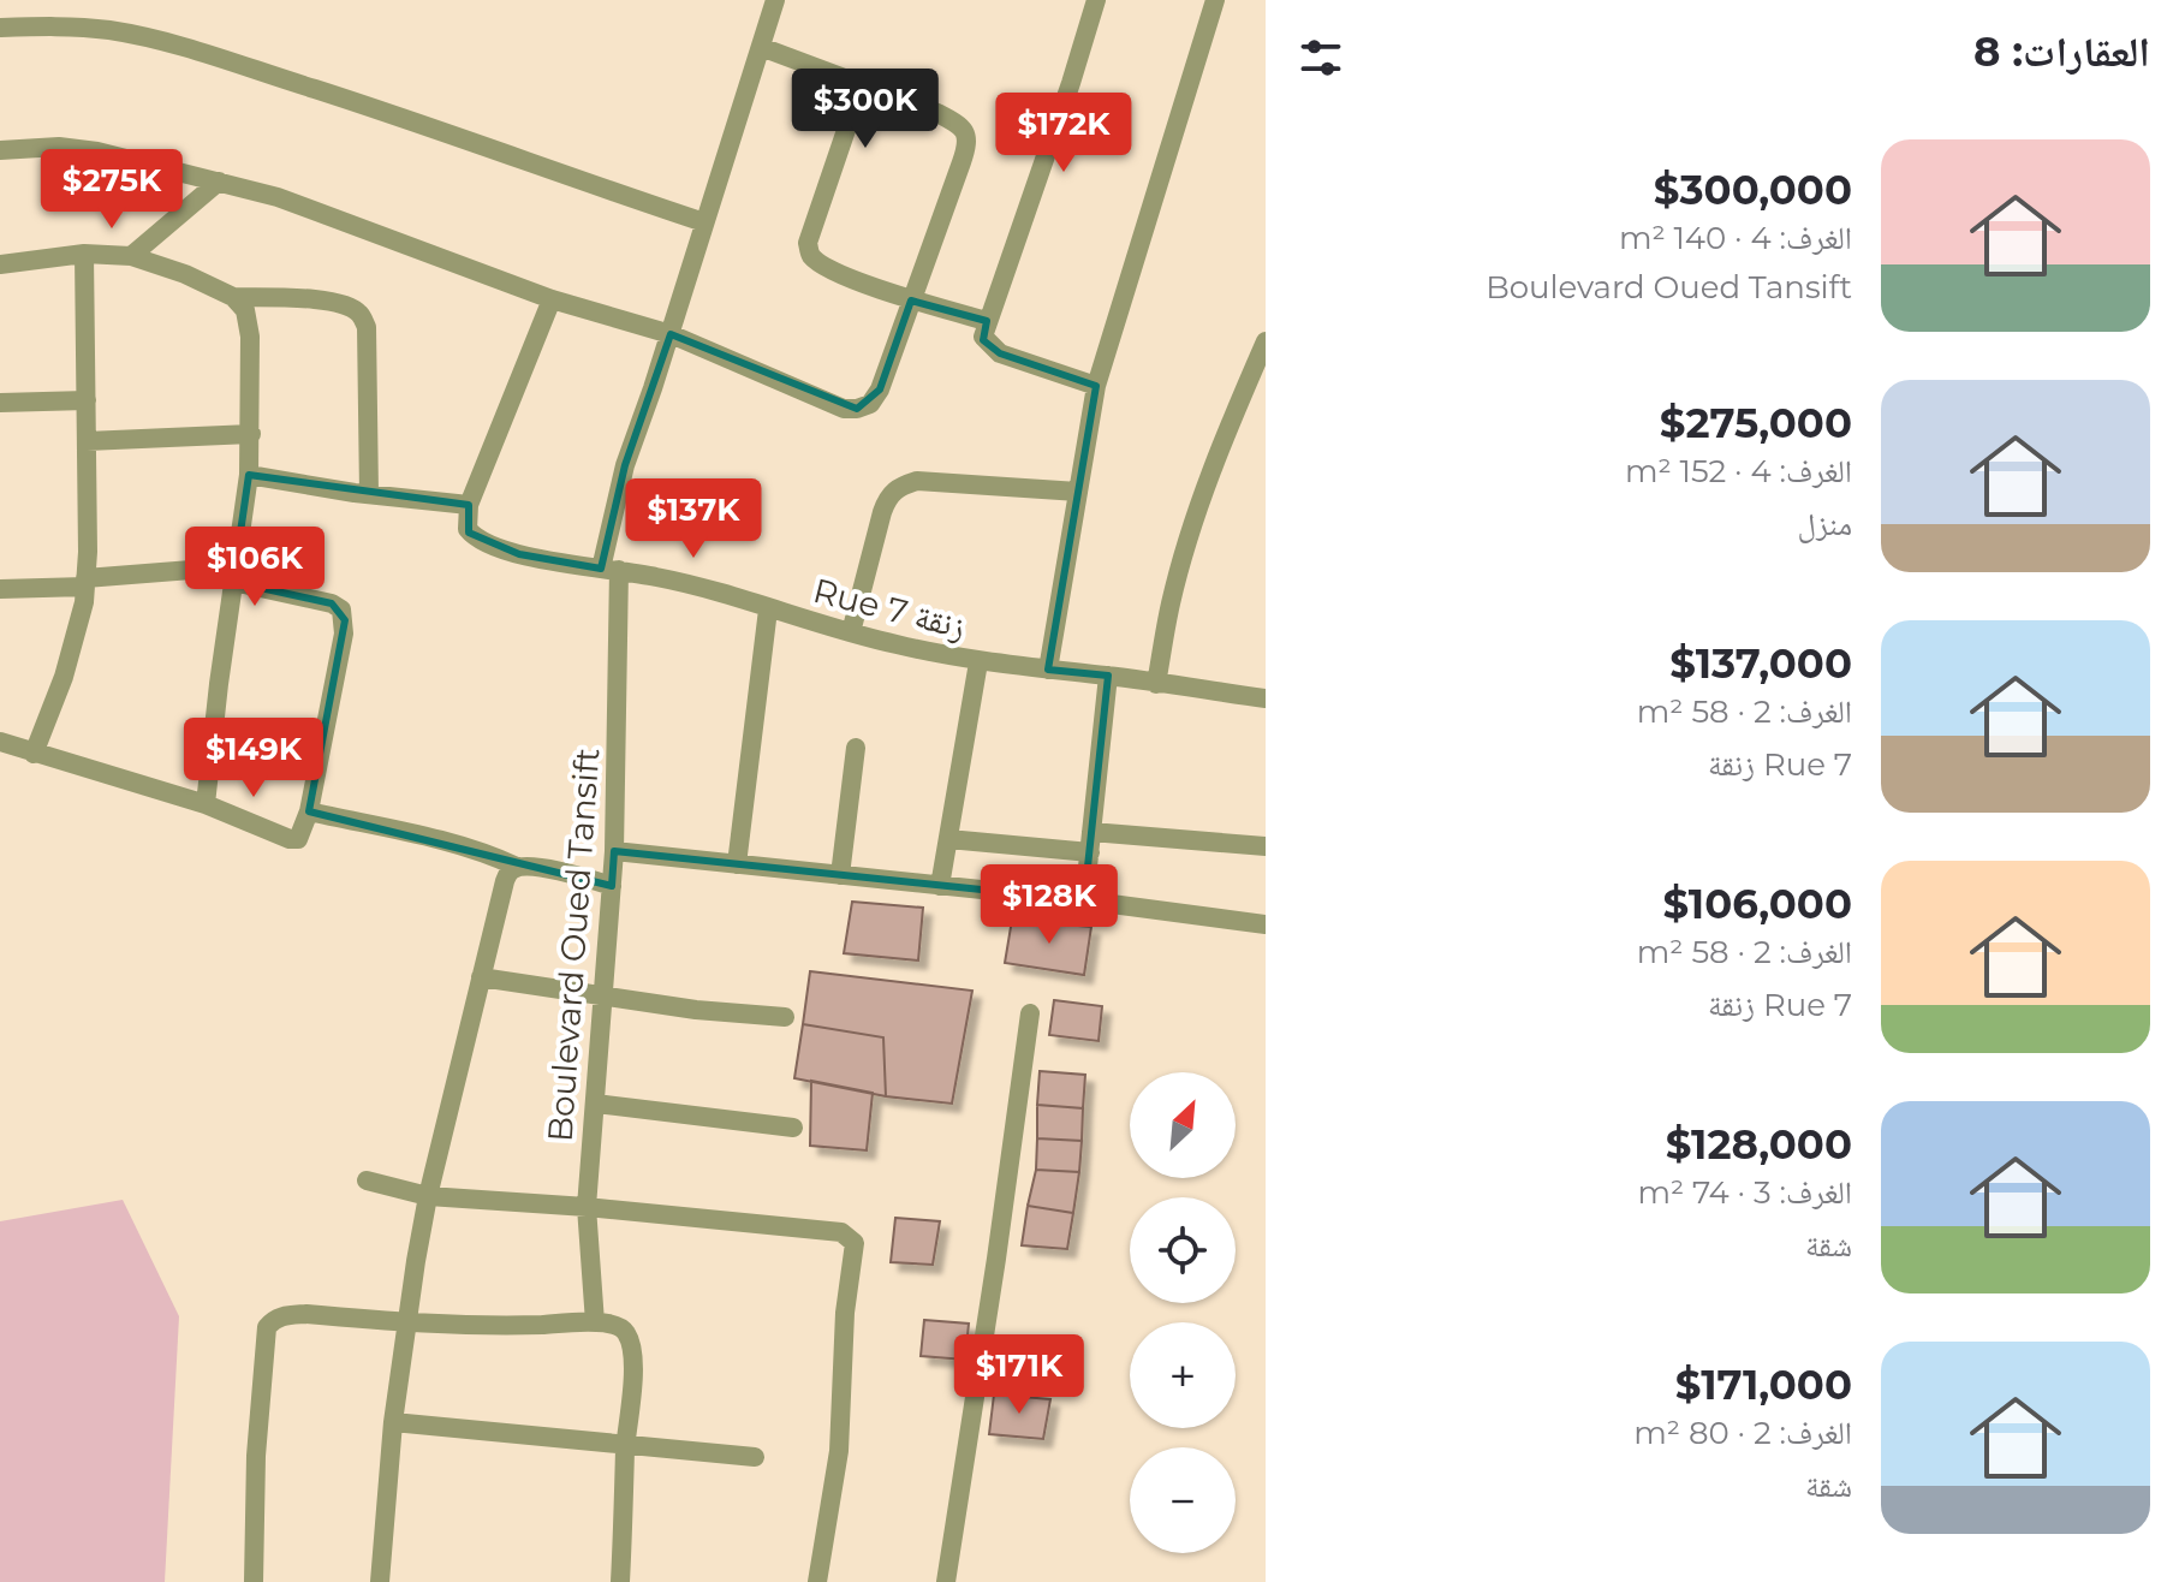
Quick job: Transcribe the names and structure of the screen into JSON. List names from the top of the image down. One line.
{"streets":{"street":["Rue 7 زنقة","Boulevard Oued Tansift"]},"crossings":[["Rue 7 زنقة","Boulevard Oued Tansift"]],"north":"top right","page":{"heading":"العقارات: 8","price":["$300K","$172K","$275K","$137K","$106K","$149K","$128K","$171K"],"list":[{"name":"$300,000","note":"الغرف: 4 · 140 m² · Boulevard Oued Tansift"},{"name":"$275,000","note":"الغرف: 4 · 152 m² · منزل"},{"name":"$137,000","note":"الغرف: 2 · 58 m² · Rue 7 زنقة"},{"name":"$106,000","note":"الغرف: 2 · 58 m² · Rue 7 زنقة"},{"name":"$128,000","note":"الغرف: 3 · 74 m² · شقة"},{"name":"$171,000","note":"الغرف: 2 · 80 m² · شقة"}],"map_buttons":["+","−"]}}
